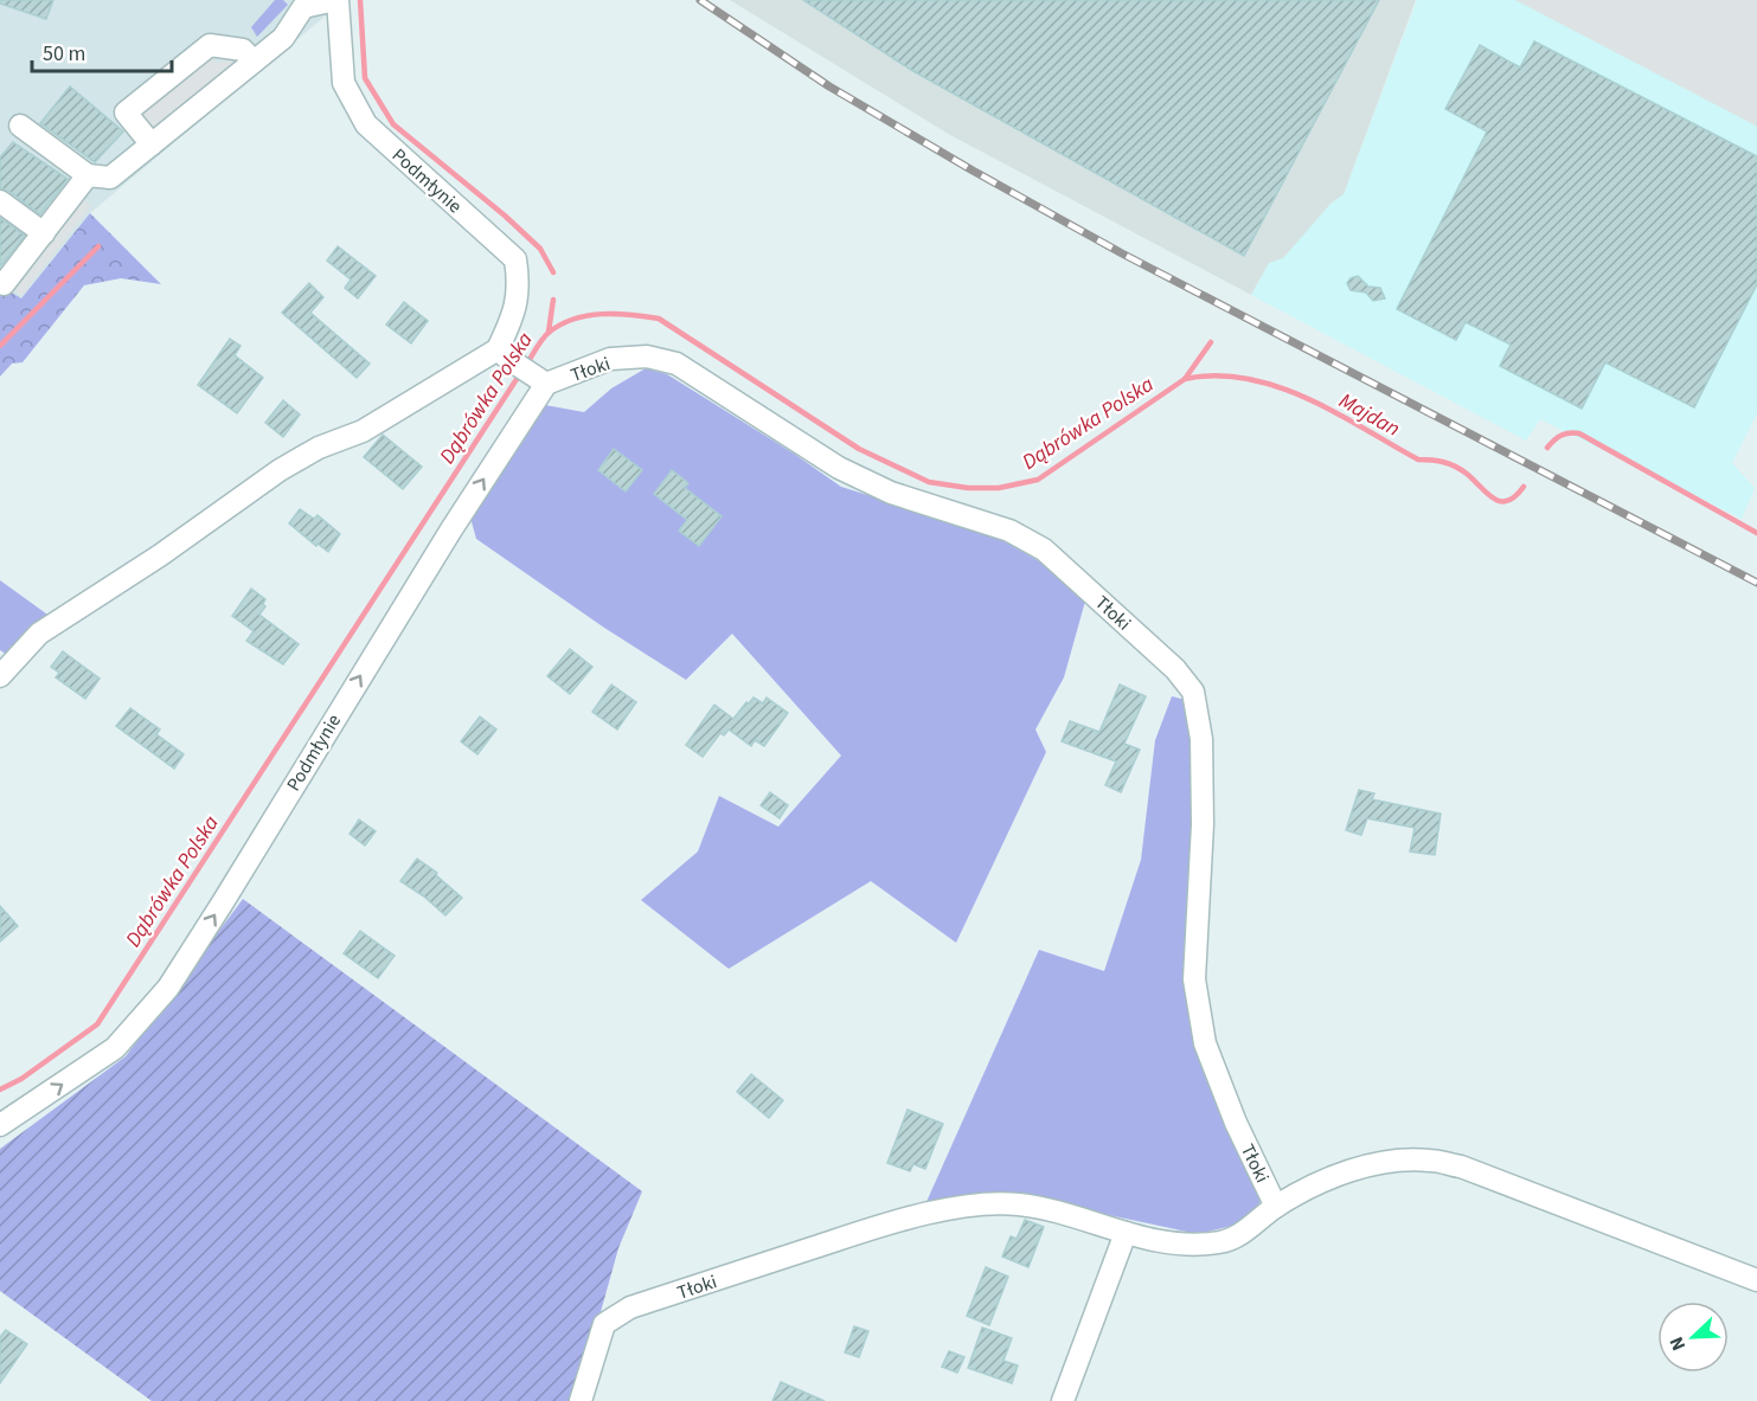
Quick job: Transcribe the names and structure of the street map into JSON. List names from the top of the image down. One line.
{"streets":{"street":["Podmłynie","Tłoki"]},"crossings":[["Podmłynie","Tłoki"]],"water":["Dąbrówka Polska","Majdan"],"scale_bar":"50 m","north":"bottom left"}
